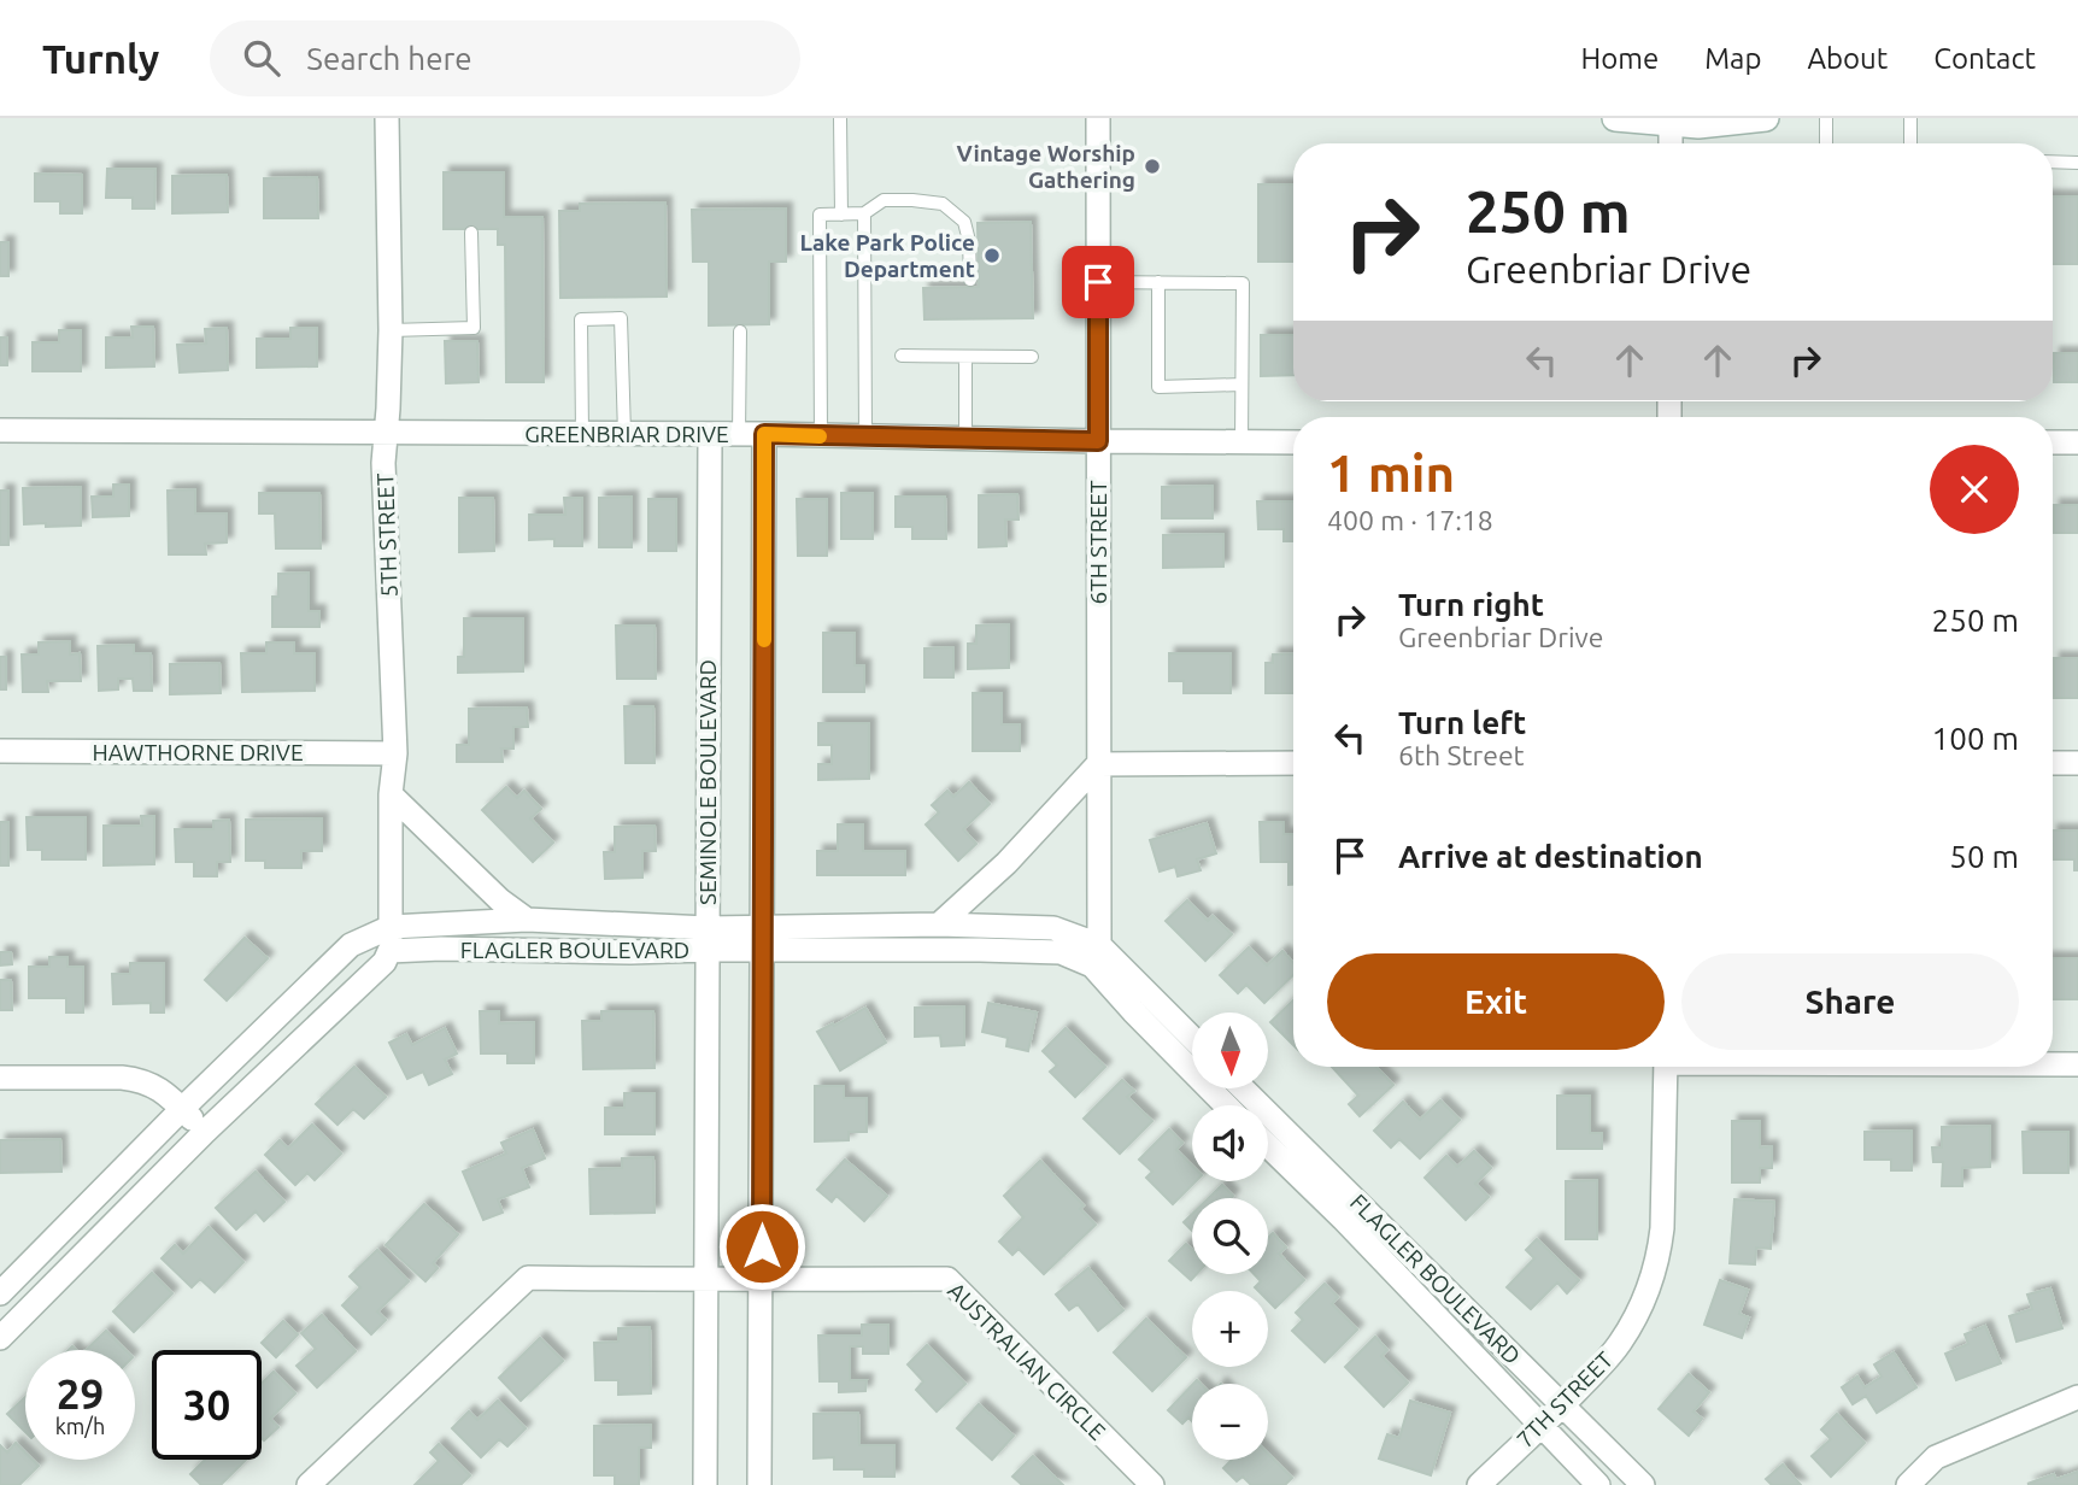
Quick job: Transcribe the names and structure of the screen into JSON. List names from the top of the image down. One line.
{"streets":{"street":["GREENBRIAR DRIVE","5TH STREET","6TH STREET","HAWTHORNE DRIVE","SEMINOLE BOULEVARD","FLAGLER BOULEVARD","AUSTRALIAN CIRCLE","7TH STREET"]},"crossings":[["GREENBRIAR DRIVE","5TH STREET"],["GREENBRIAR DRIVE","6TH STREET"],["GREENBRIAR DRIVE","SEMINOLE BOULEVARD"],["5TH STREET","HAWTHORNE DRIVE"],["5TH STREET","FLAGLER BOULEVARD"],["6TH STREET","FLAGLER BOULEVARD"],["SEMINOLE BOULEVARD","FLAGLER BOULEVARD"],["SEMINOLE BOULEVARD","AUSTRALIAN CIRCLE"],["FLAGLER BOULEVARD","7TH STREET"]],"places":["Vintage Worship Gathering","Lake Park Police Department"],"north":"bottom","page":{"header":"Turnly","search":"Search here","nav":["Home","Map","About","Contact"],"turn":["250 m","Greenbriar Drive"],"heading":["1 min","400 m · 17:18"],"list":[{"name":"Turn right","note":"Greenbriar Drive","value":"250 m"},{"name":"Turn left","note":"6th Street","value":"100 m"},{"name":"Arrive at destination","value":"50 m"}],"buttons":["Exit","Share"],"map_buttons":["+","−"],"speed":"29 km/h","limit":"30"}}
